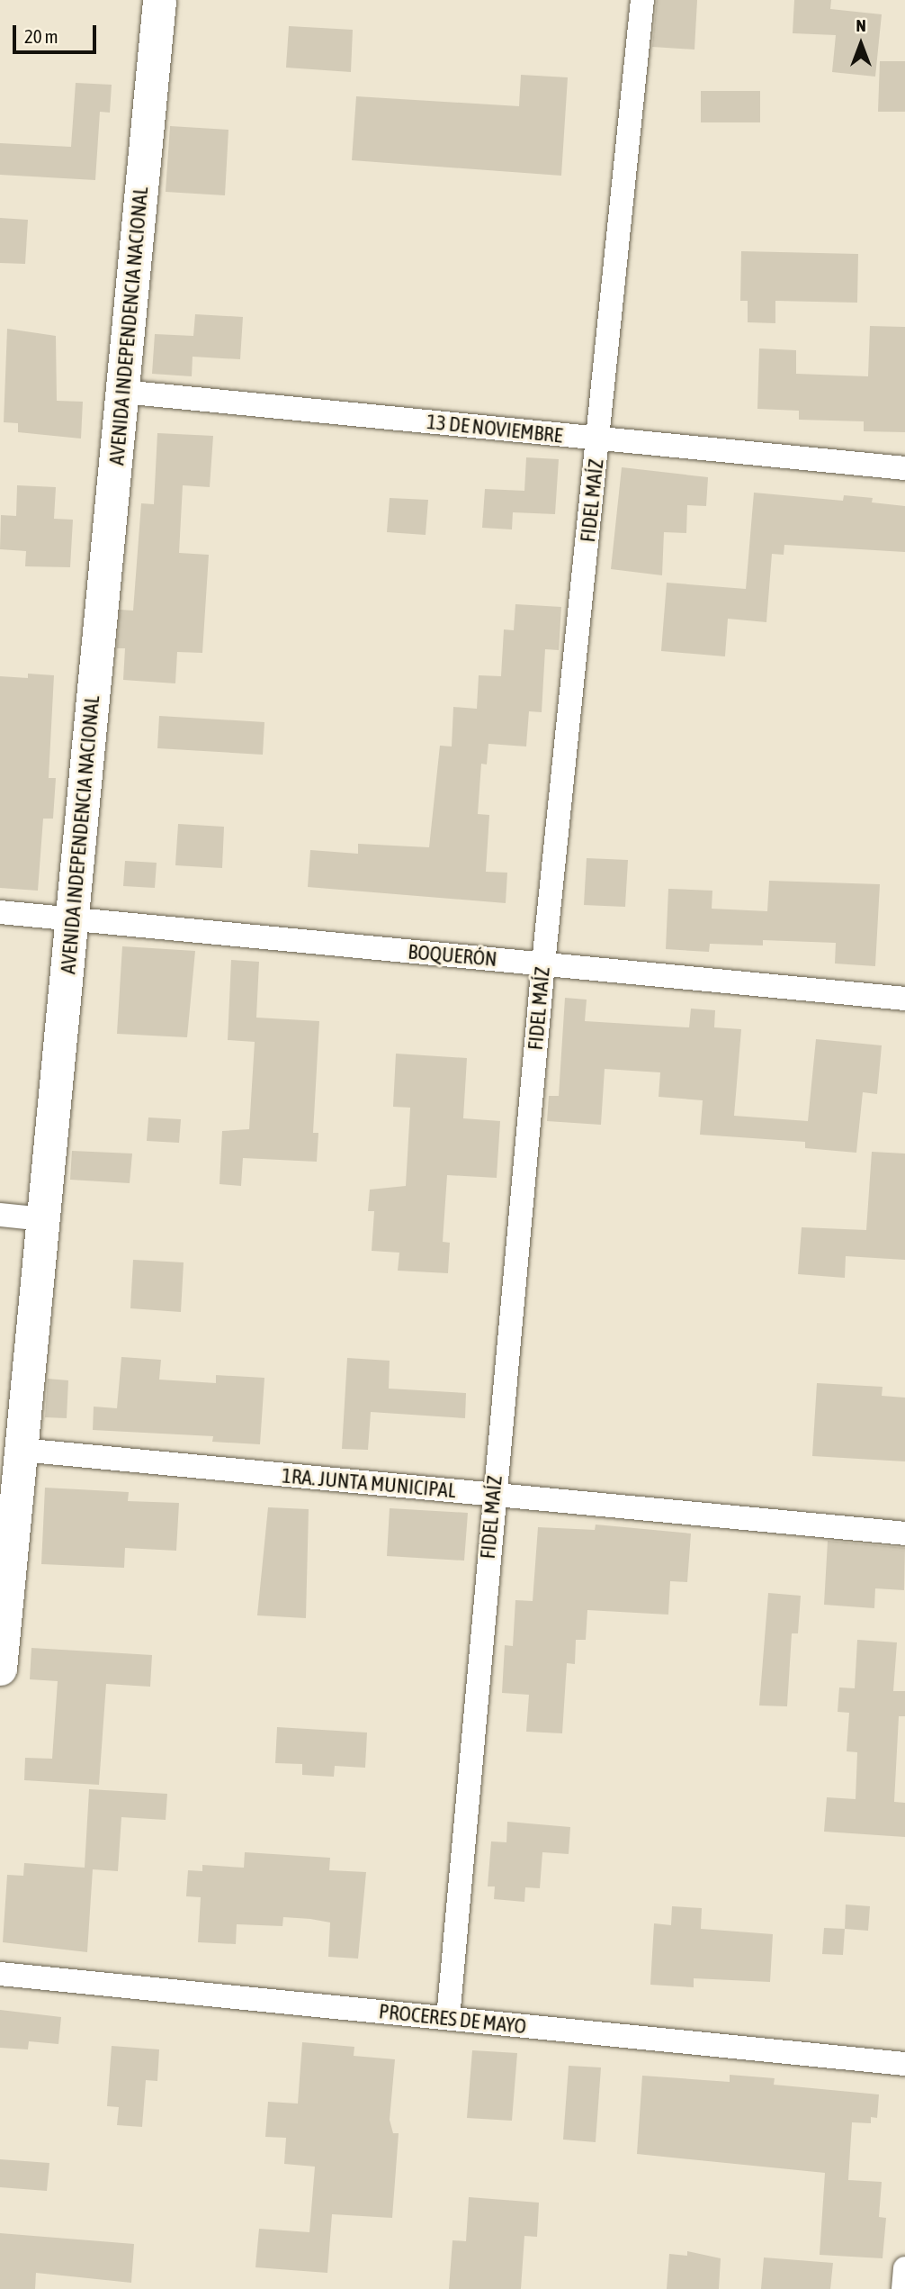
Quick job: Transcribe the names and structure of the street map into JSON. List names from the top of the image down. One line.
{"streets":{"main road":["AVENIDA INDEPENDENCIA NACIONAL"],"street":["13 DE NOVIEMBRE","FIDEL MAÍZ","BOQUERÓN","1RA. JUNTA MUNICIPAL","PROCERES DE MAYO"]},"crossings":[["AVENIDA INDEPENDENCIA NACIONAL","13 DE NOVIEMBRE"],["AVENIDA INDEPENDENCIA NACIONAL","BOQUERÓN"],["AVENIDA INDEPENDENCIA NACIONAL","1RA. JUNTA MUNICIPAL"],["13 DE NOVIEMBRE","FIDEL MAÍZ"],["FIDEL MAÍZ","BOQUERÓN"],["FIDEL MAÍZ","1RA. JUNTA MUNICIPAL"],["FIDEL MAÍZ","PROCERES DE MAYO"]],"scale_bar":"20 m","north":"top"}
